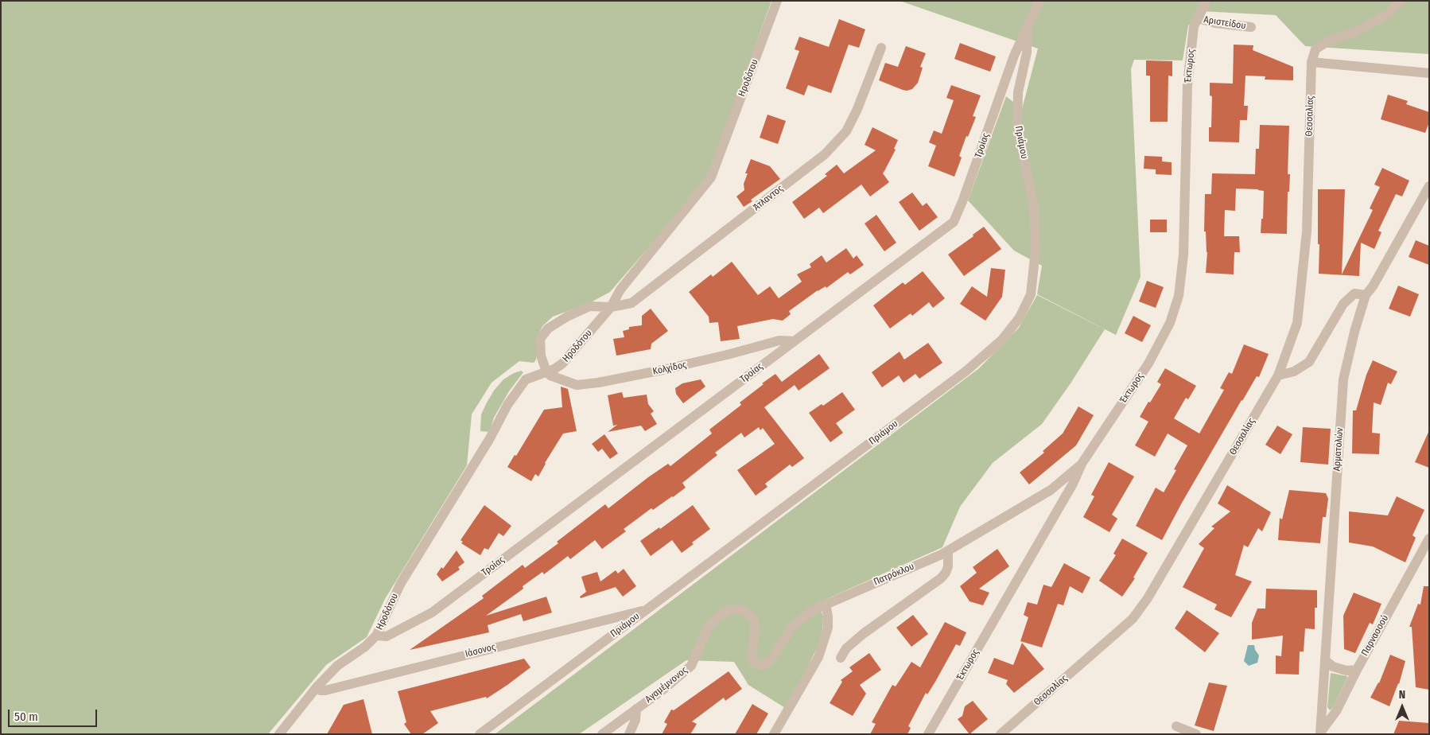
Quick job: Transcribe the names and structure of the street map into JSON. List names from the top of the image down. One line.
{"streets":{"street":["Αριστείδου","Έκτωρος","Ηροδότου","Θεσσαλίας","Πριάμου","Τροίας","Άτλαντος","Κολχίδος","Αρματολών","Πατρόκλου","Παρνασσού","Ιάσονος","Αγαμέμνονος"]},"crossings":[["Αριστείδου","Έκτωρος"],["Έκτωρος","Πατρόκλου"],["Ηροδότου","Τροίας"],["Ηροδότου","Άτλαντος"],["Ηροδότου","Κολχίδος"],["Ηροδότου","Ιάσονος"],["Πριάμου","Τροίας"],["Πριάμου","Ιάσονος"],["Τροίας","Κολχίδος"],["Άτλαντος","Κολχίδος"],["Αρματολών","Παρνασσού"],["Πατρόκλου","Αγαμέμνονος"]],"scale_bar":"50 m","north":"top"}
